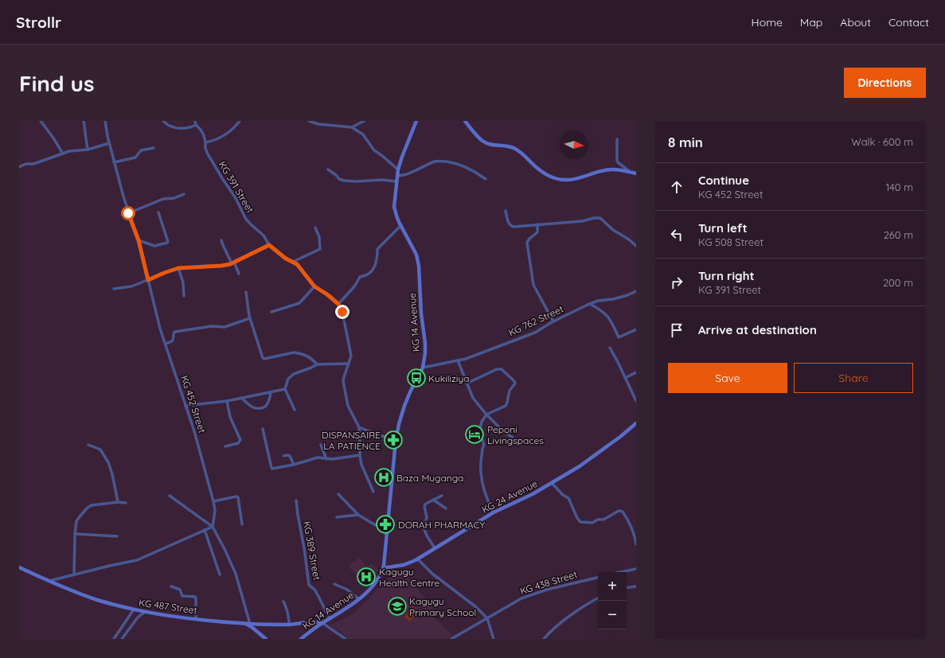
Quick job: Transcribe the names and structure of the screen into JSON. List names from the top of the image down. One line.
{"streets":{"main road":["KG 14 Avenue","KG 24 Avenue","KG 487 Street"],"street":["KG 391 Street","KG 762 Street","KG 452 Street","KG 389 Street","KG 438 Street"]},"crossings":[["KG 762 Street","KG 14 Avenue"],["KG 14 Avenue","KG 24 Avenue"],["KG 14 Avenue","KG 389 Street"],["KG 14 Avenue","KG 487 Street"]],"places":{"bus stop":["Kukiliziya"],"hotel":["Peponi Livingspaces"],"pharmacy":["DISPANSAIRE LA PATIENCE","DORAH PHARMACY"],"hospital":["Baza Muganga","Kagugu Health Centre"],"school or university":["Kagugu Primary School"]},"north":"right","page":{"header":"Strollr","nav":["Home","Map","About","Contact"],"buttons":["Directions",["Save","Share"]],"title":"Find us","heading":["8 min","Walk · 600 m"],"list":[["Continue","KG 452 Street","140 m"],["Turn left","KG 508 Street","260 m"],["Turn right","KG 391 Street","200 m"],"Arrive at destination"],"map_buttons":["+","−"]}}
